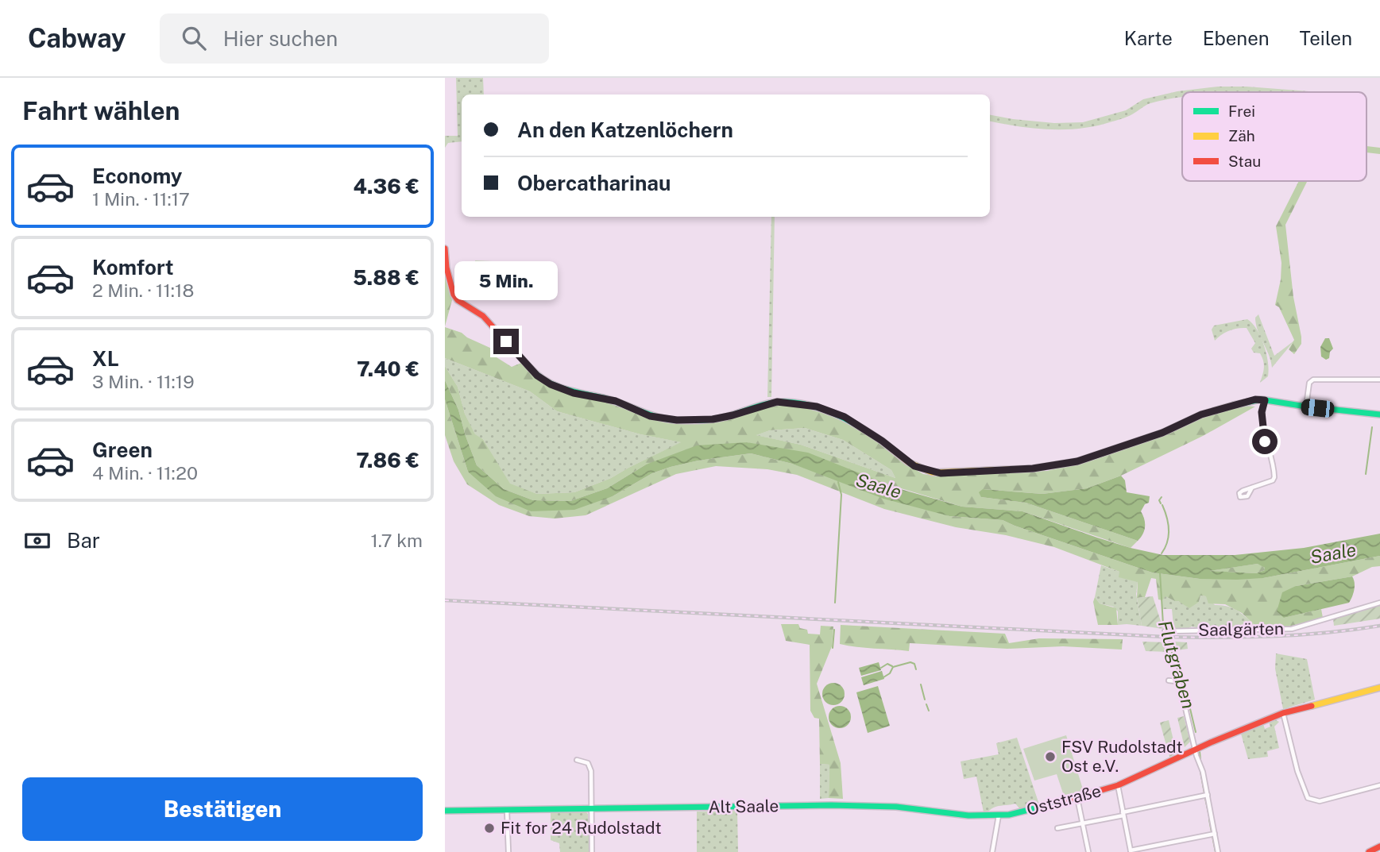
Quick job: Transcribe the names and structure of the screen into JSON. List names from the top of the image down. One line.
{"streets":{"main road":["Oststraße","Alt Saale"],"street":["Saalgärten"]},"crossings":[["Oststraße","Alt Saale"]],"water":["Saale","Flutgraben"],"places":["FSV Rudolstadt Ost e.V.","Fit for 24 Rudolstadt"],"legend":["Frei","Zäh","Stau"],"page":{"header":"Cabway","search":"Hier suchen","nav":["Karte","Ebenen","Teilen"],"heading":"Fahrt wählen","banner":["An den Katzenlöchern","Obercatharinau"],"list":[{"name":"Economy","note":"1 Min. · 11:17","value":"4.36 €"},{"name":"Komfort","note":"2 Min. · 11:18","value":"5.88 €"},{"name":"XL","note":"3 Min. · 11:19","value":"7.40 €"},{"name":"Green","note":"4 Min. · 11:20","value":"7.86 €"}],"bubble":"5 Min.","pay":["Bar","1.7 km"],"buttons":"Bestätigen"}}
